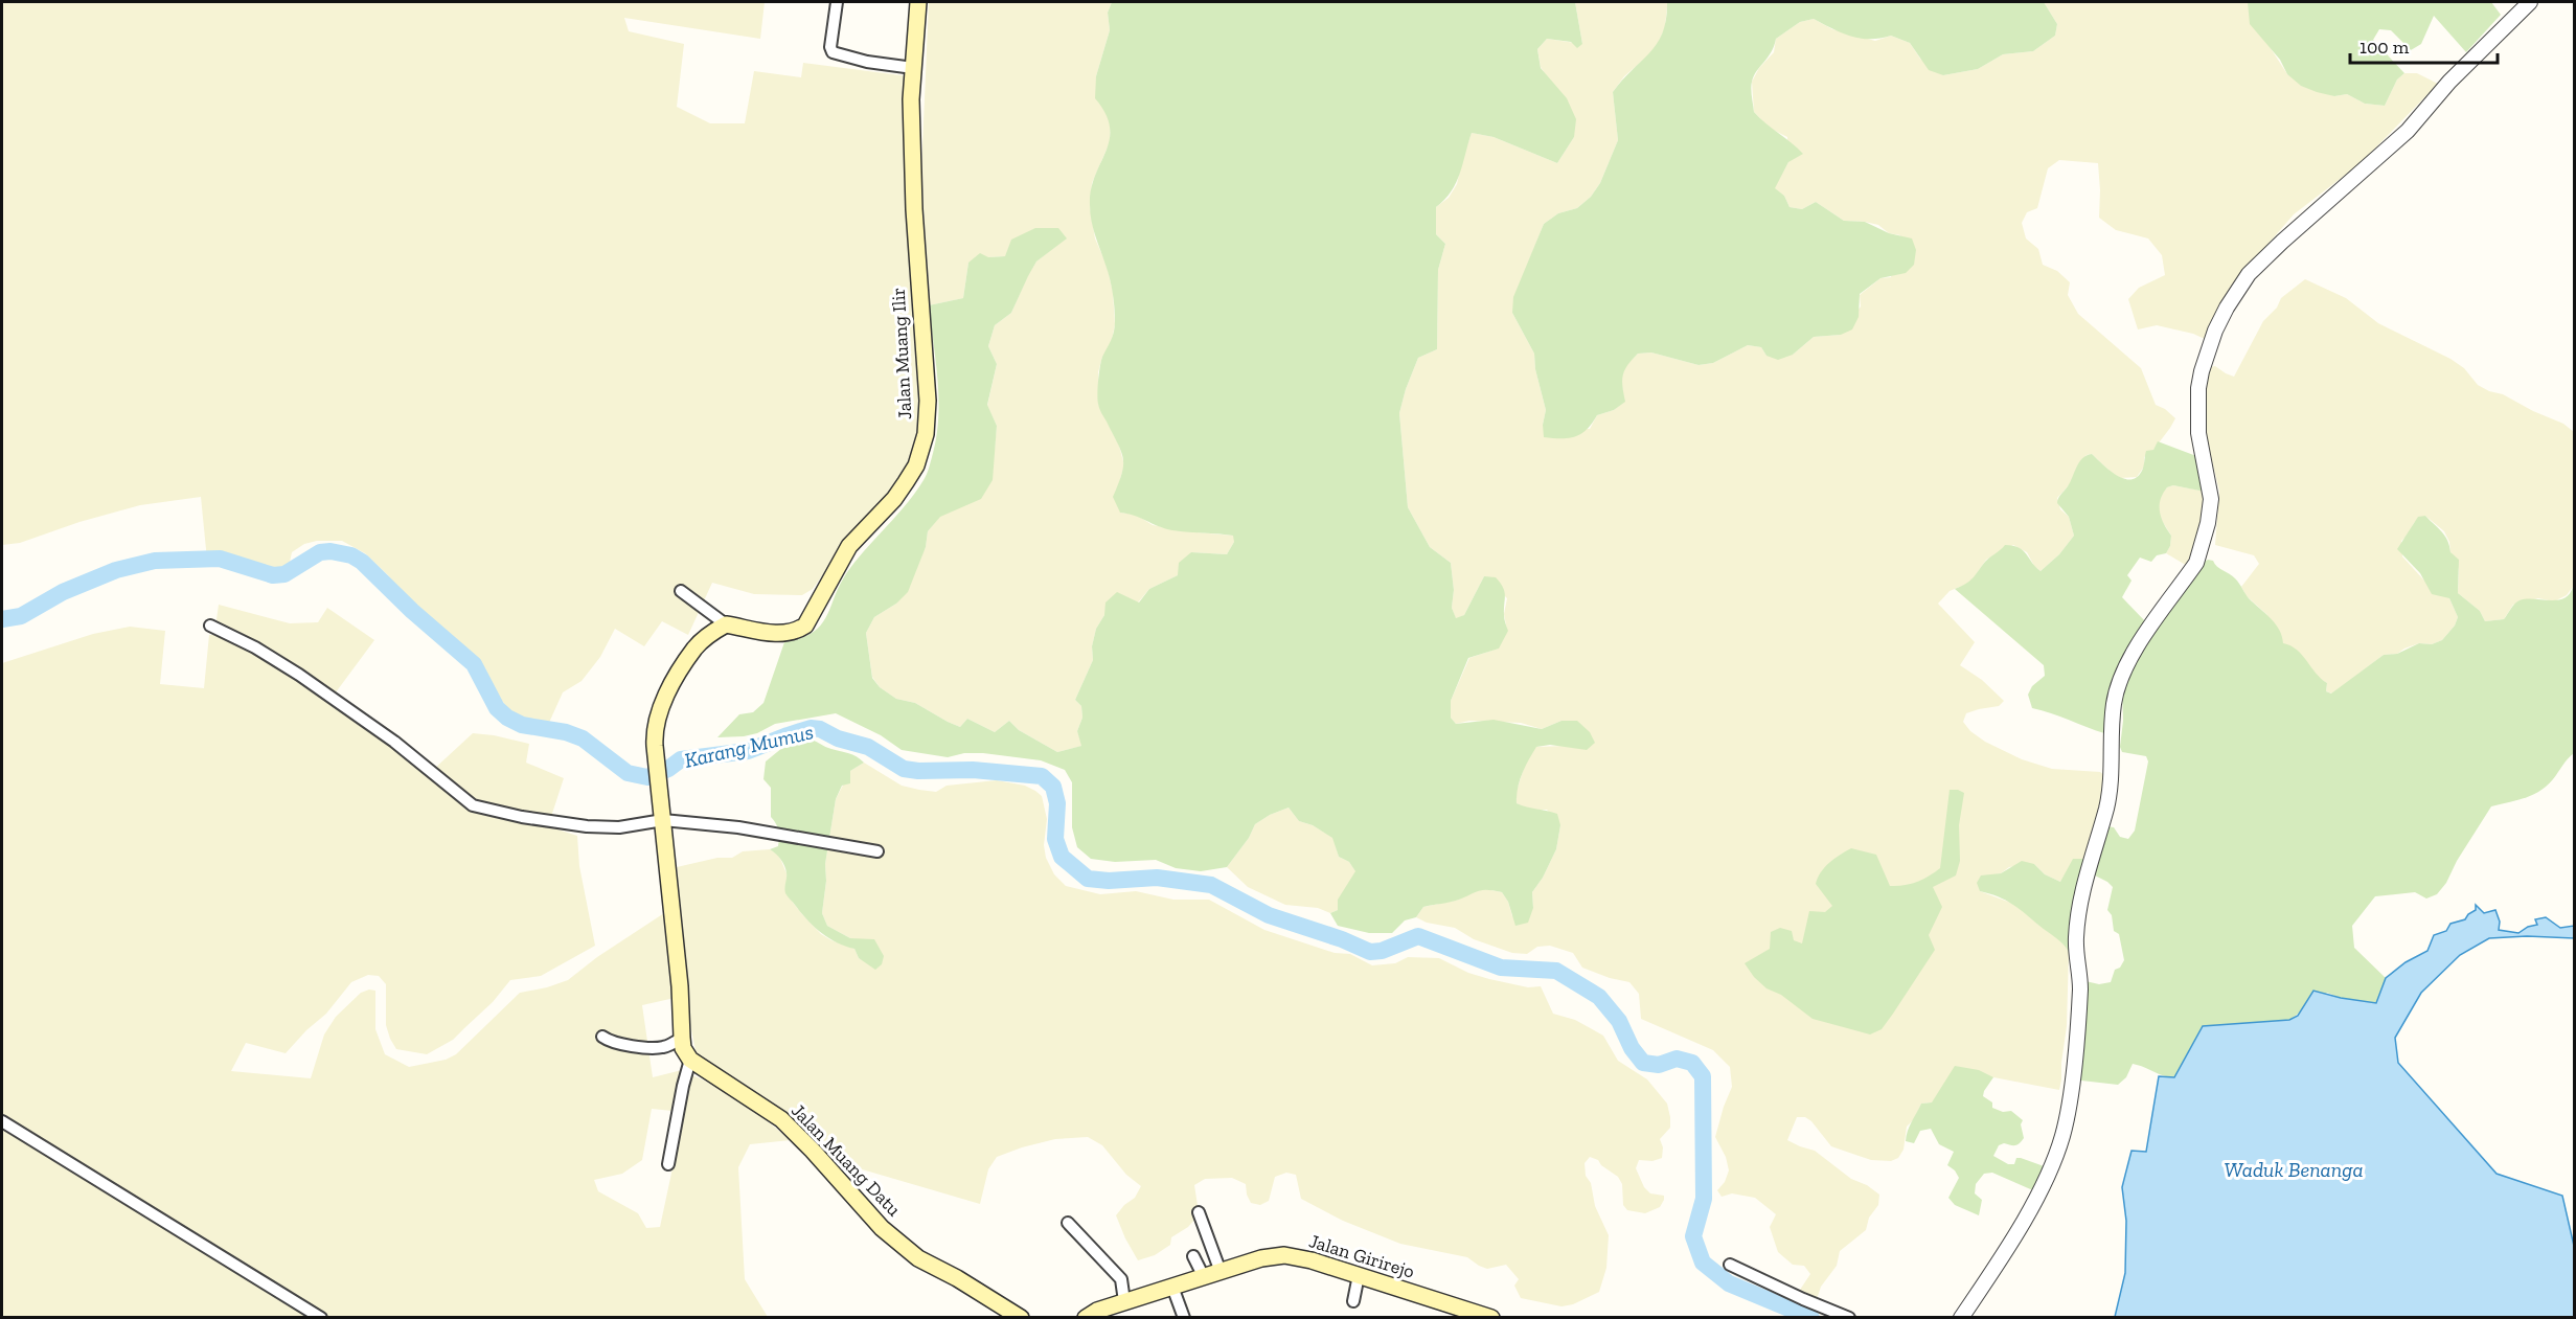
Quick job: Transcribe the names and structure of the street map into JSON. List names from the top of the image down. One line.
{"streets":{"main road":["Jalan Muang Ilir","Jalan Muang Datu","Jalan Girirejo"]},"water":["Karang Mumus","Waduk Benanga"],"scale_bar":"100 m"}
